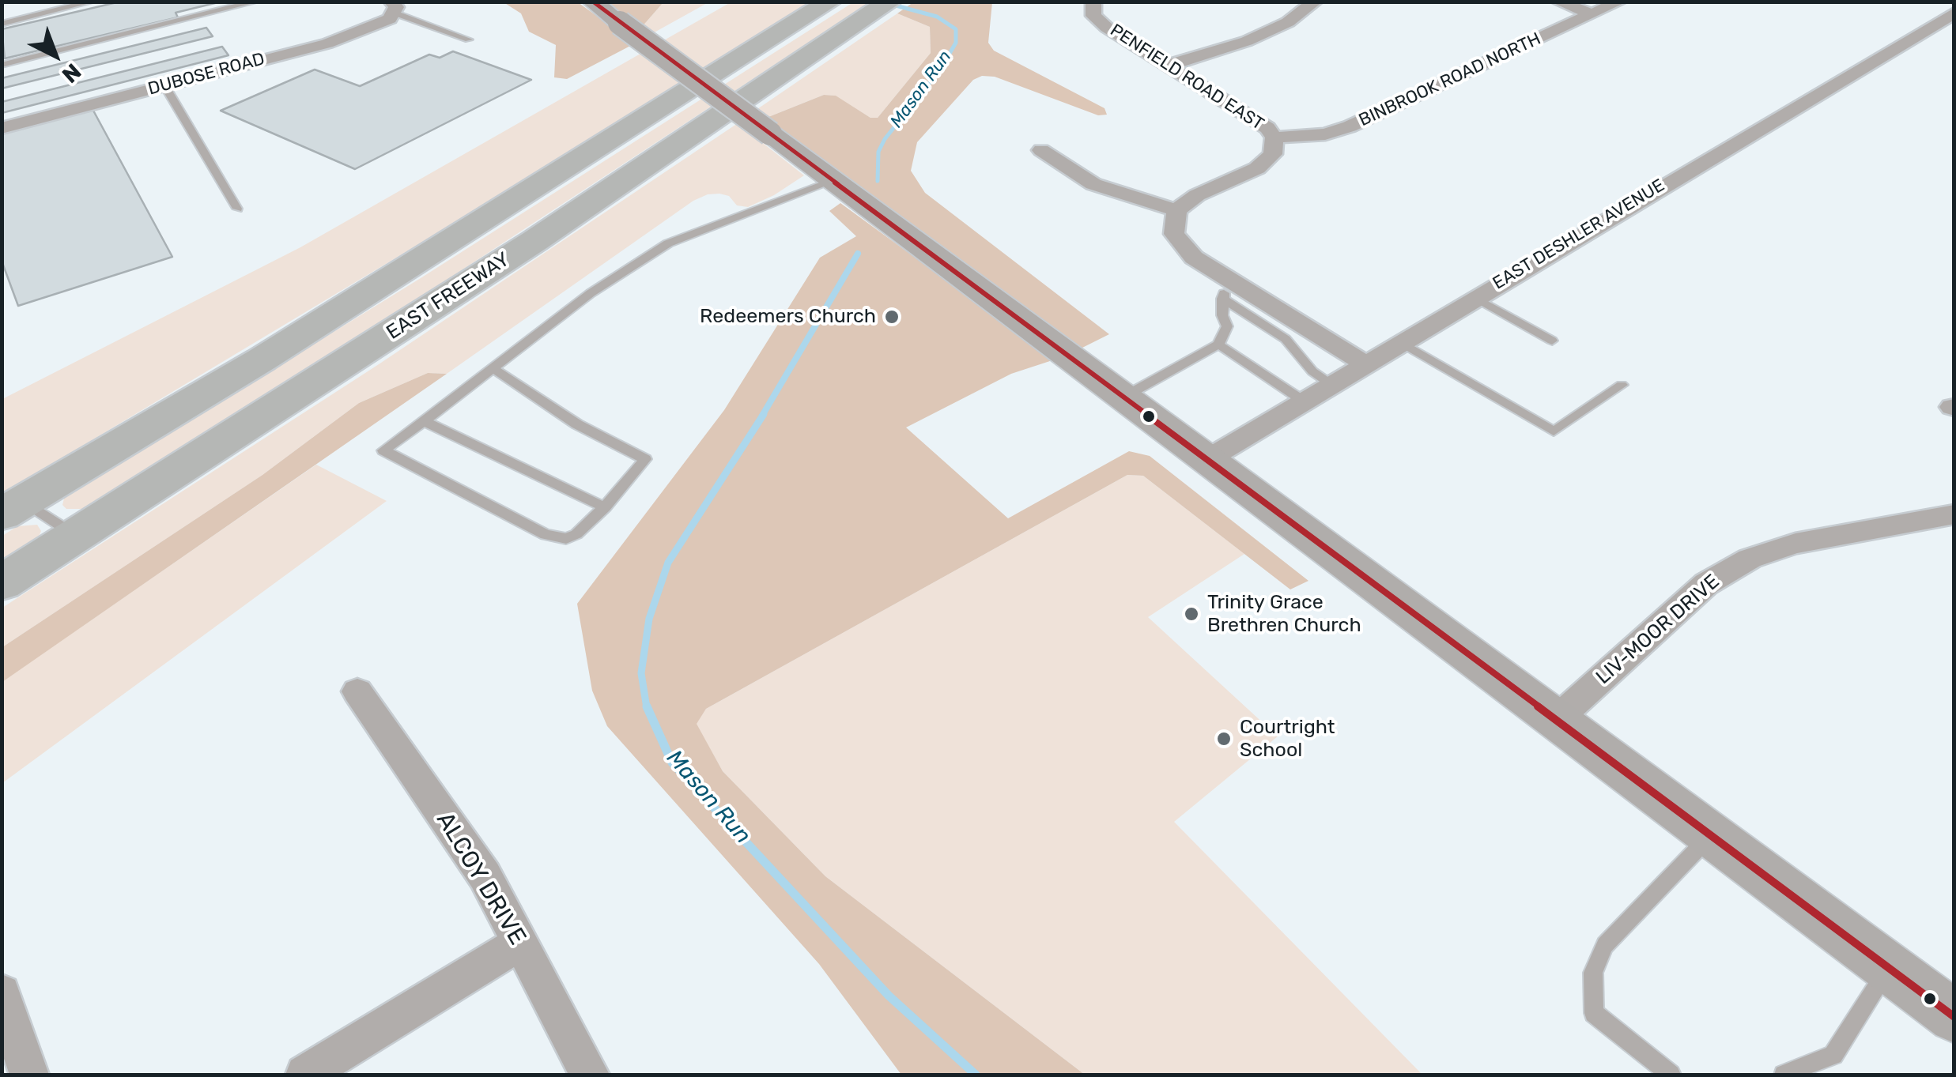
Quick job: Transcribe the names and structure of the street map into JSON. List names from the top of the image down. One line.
{"streets":{"highway":["EAST FREEWAY"],"street":["DUBOSE ROAD","PENFIELD ROAD EAST","BINBROOK ROAD NORTH","EAST DESHLER AVENUE","LIV-MOOR DRIVE","ALCOY DRIVE"]},"crossings":[["PENFIELD ROAD EAST","BINBROOK ROAD NORTH"]],"water":["Mason Run"],"places":["Redeemers Church","Trinity Grace Brethren Church","Courtright School"],"north":"bottom right"}
